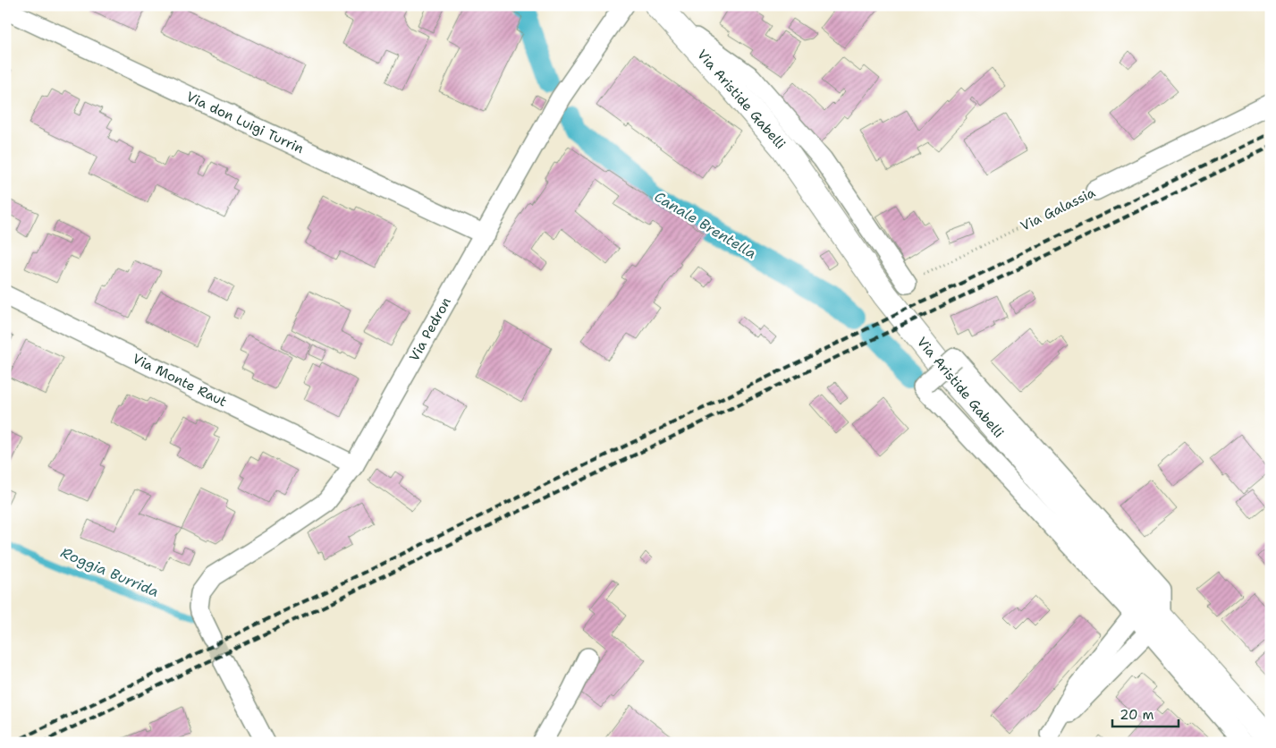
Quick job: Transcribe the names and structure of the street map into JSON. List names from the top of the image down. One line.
{"streets":{"main road":["Via Aristide Gabelli"],"street":["Via don Luigi Turrin","Via Galassia","Via Pedron","Via Monte Raut"]},"crossings":[["Via Aristide Gabelli","Via Galassia"],["Via don Luigi Turrin","Via Pedron"],["Via Pedron","Via Monte Raut"]],"water":["Canale Brentella","Roggia Burrida"],"scale_bar":"20 m"}
